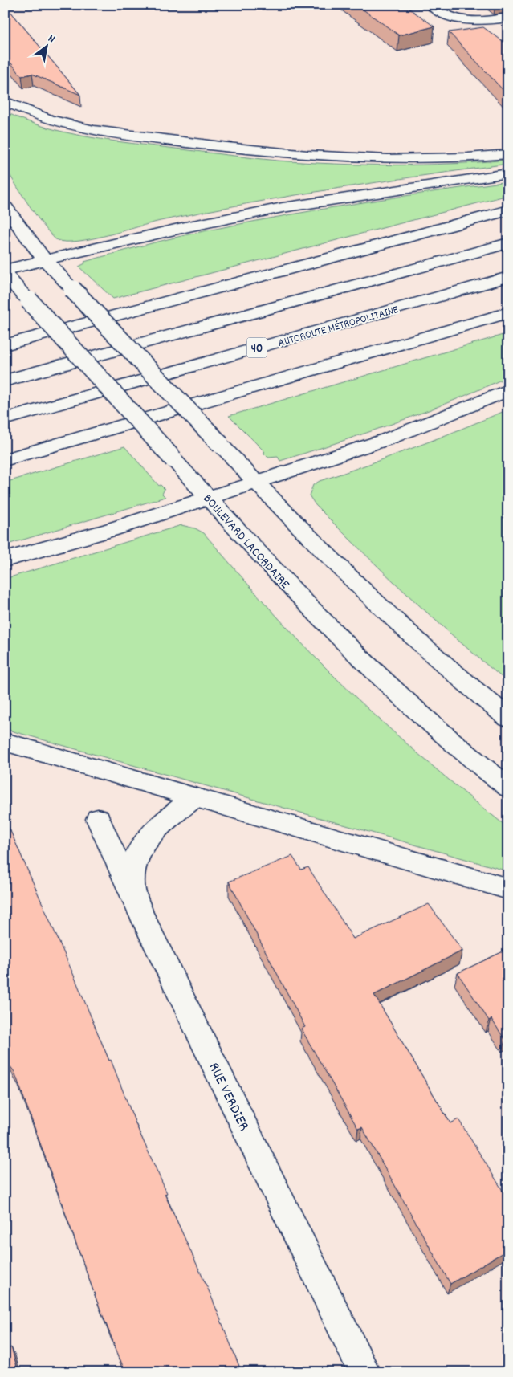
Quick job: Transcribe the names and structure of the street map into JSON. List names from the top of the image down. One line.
{"streets":{"main road":["AUTOROUTE MÉTROPOLITAINE","40","BOULEVARD LACORDAIRE","RUE VERDIER"]},"north":"top right"}
